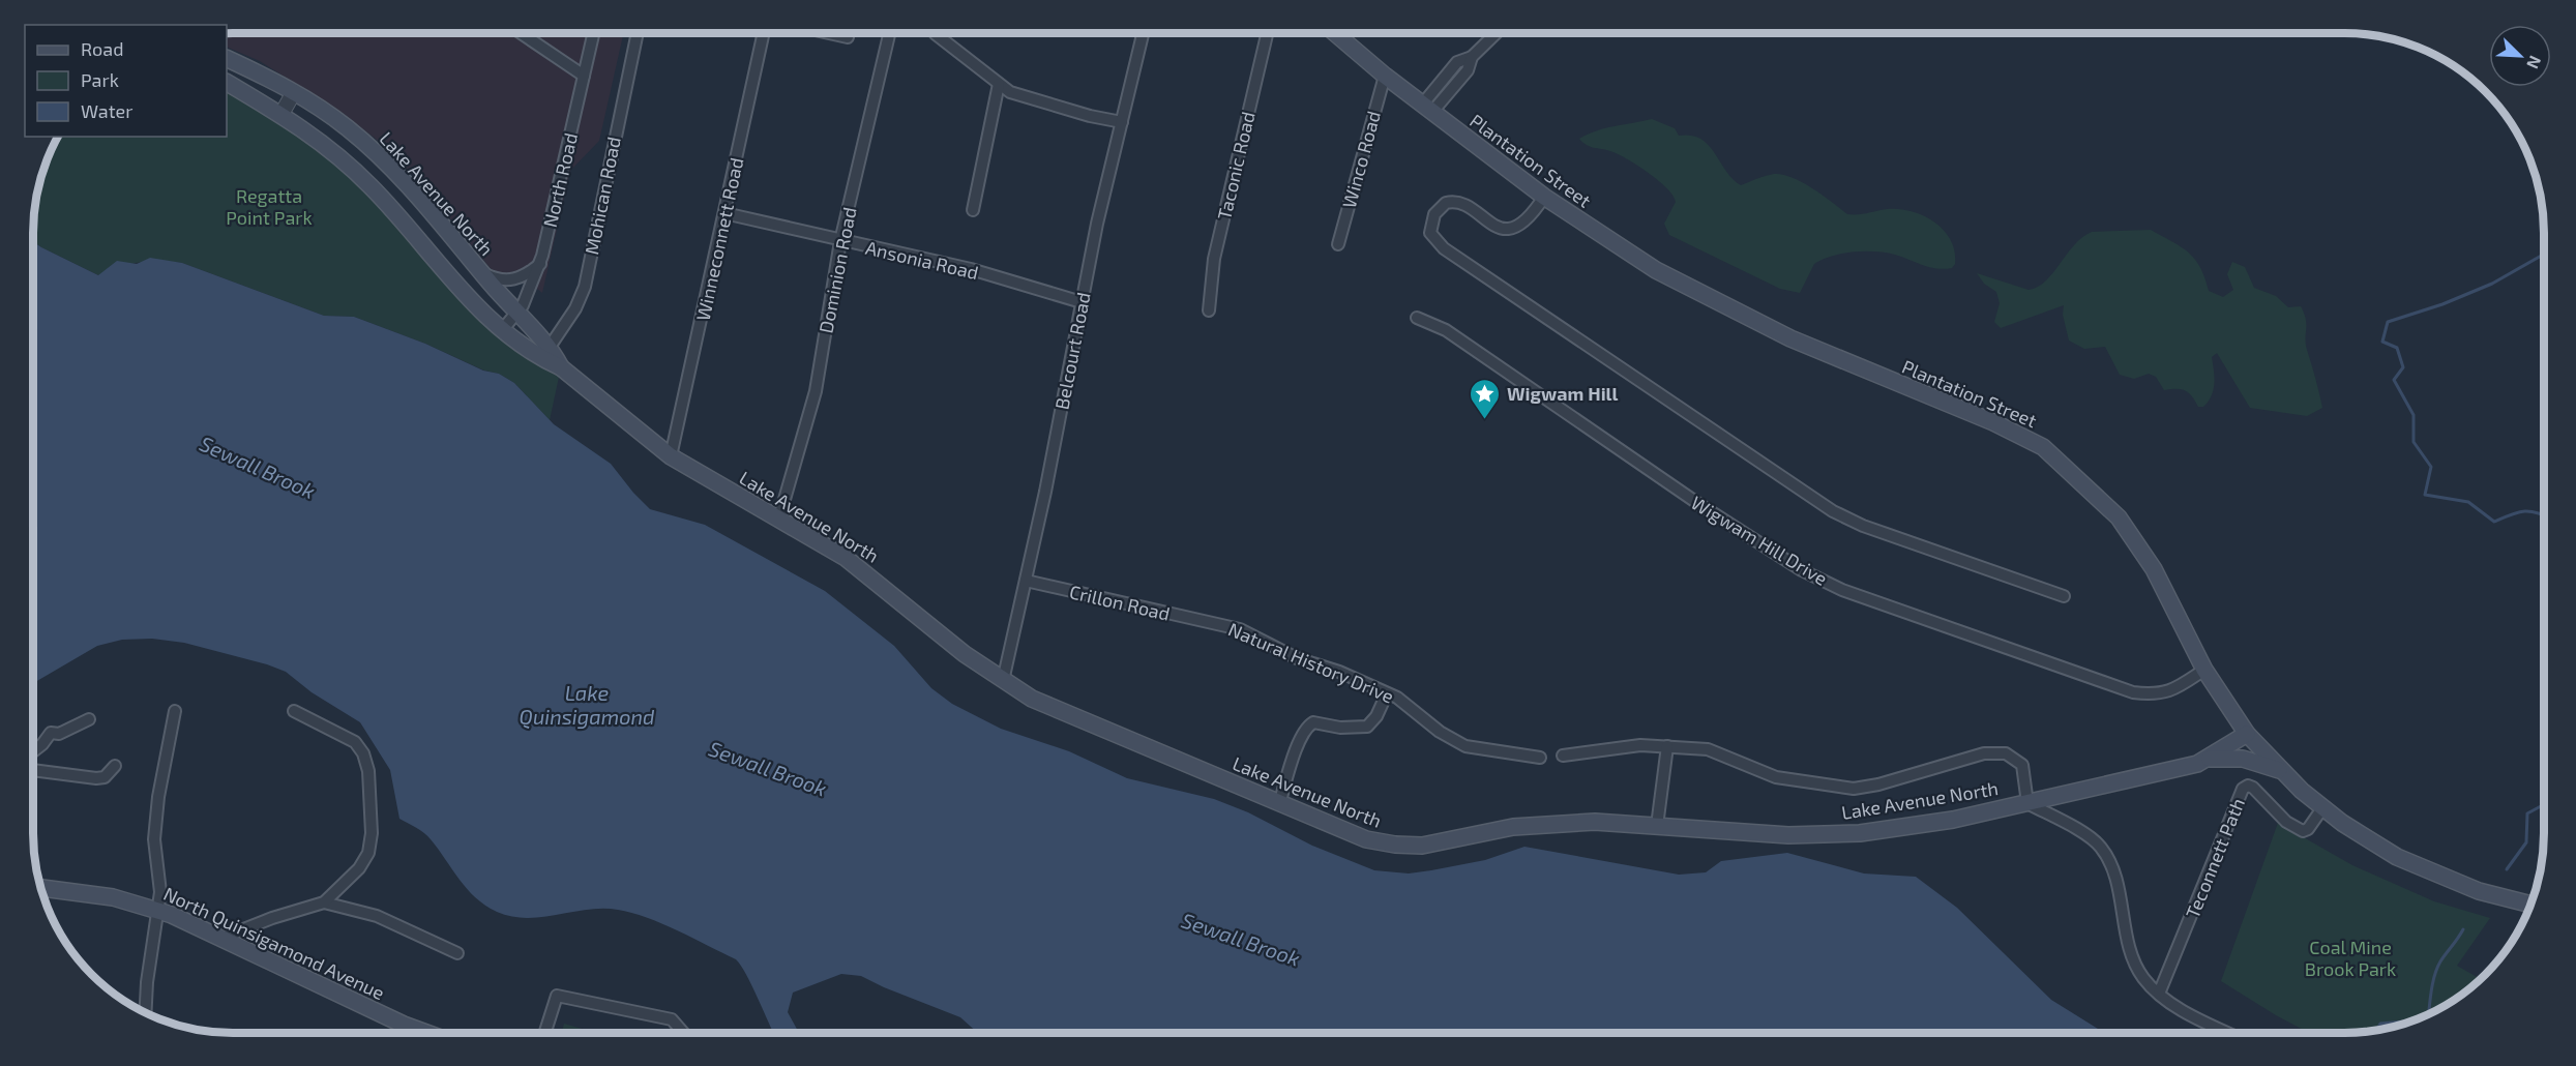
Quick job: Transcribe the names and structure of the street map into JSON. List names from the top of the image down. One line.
{"streets":{"main road":["Plantation Street","Lake Avenue North","North Quinsigamond Avenue"],"street":["Winco Road","Taconic Road","North Road","Mohican Road","Winneconnett Road","Ansonia Road","Dominion Road","Belcourt Road","Wigwam Hill Drive","Crillon Road","Natural History Drive","Teconnett Path"]},"crossings":[["Winco Road","Plantation Street"],["Plantation Street","Wigwam Hill Drive"],["Plantation Street","Teconnett Path"],["North Road","Lake Avenue North"],["Lake Avenue North","Mohican Road"],["Lake Avenue North","Winneconnett Road"],["Lake Avenue North","Dominion Road"],["Lake Avenue North","Belcourt Road"],["Winneconnett Road","Ansonia Road"],["Ansonia Road","Dominion Road"],["Ansonia Road","Belcourt Road"],["Belcourt Road","Crillon Road"],["Crillon Road","Natural History Drive"]],"water":["Sewall Brook","Lake Quinsigamond"],"parks":["Regatta Point Park","Coal Mine Brook Park"],"places":{"place":["Wigwam Hill"]},"legend":["Road","Park","Water"],"north":"bottom right"}
